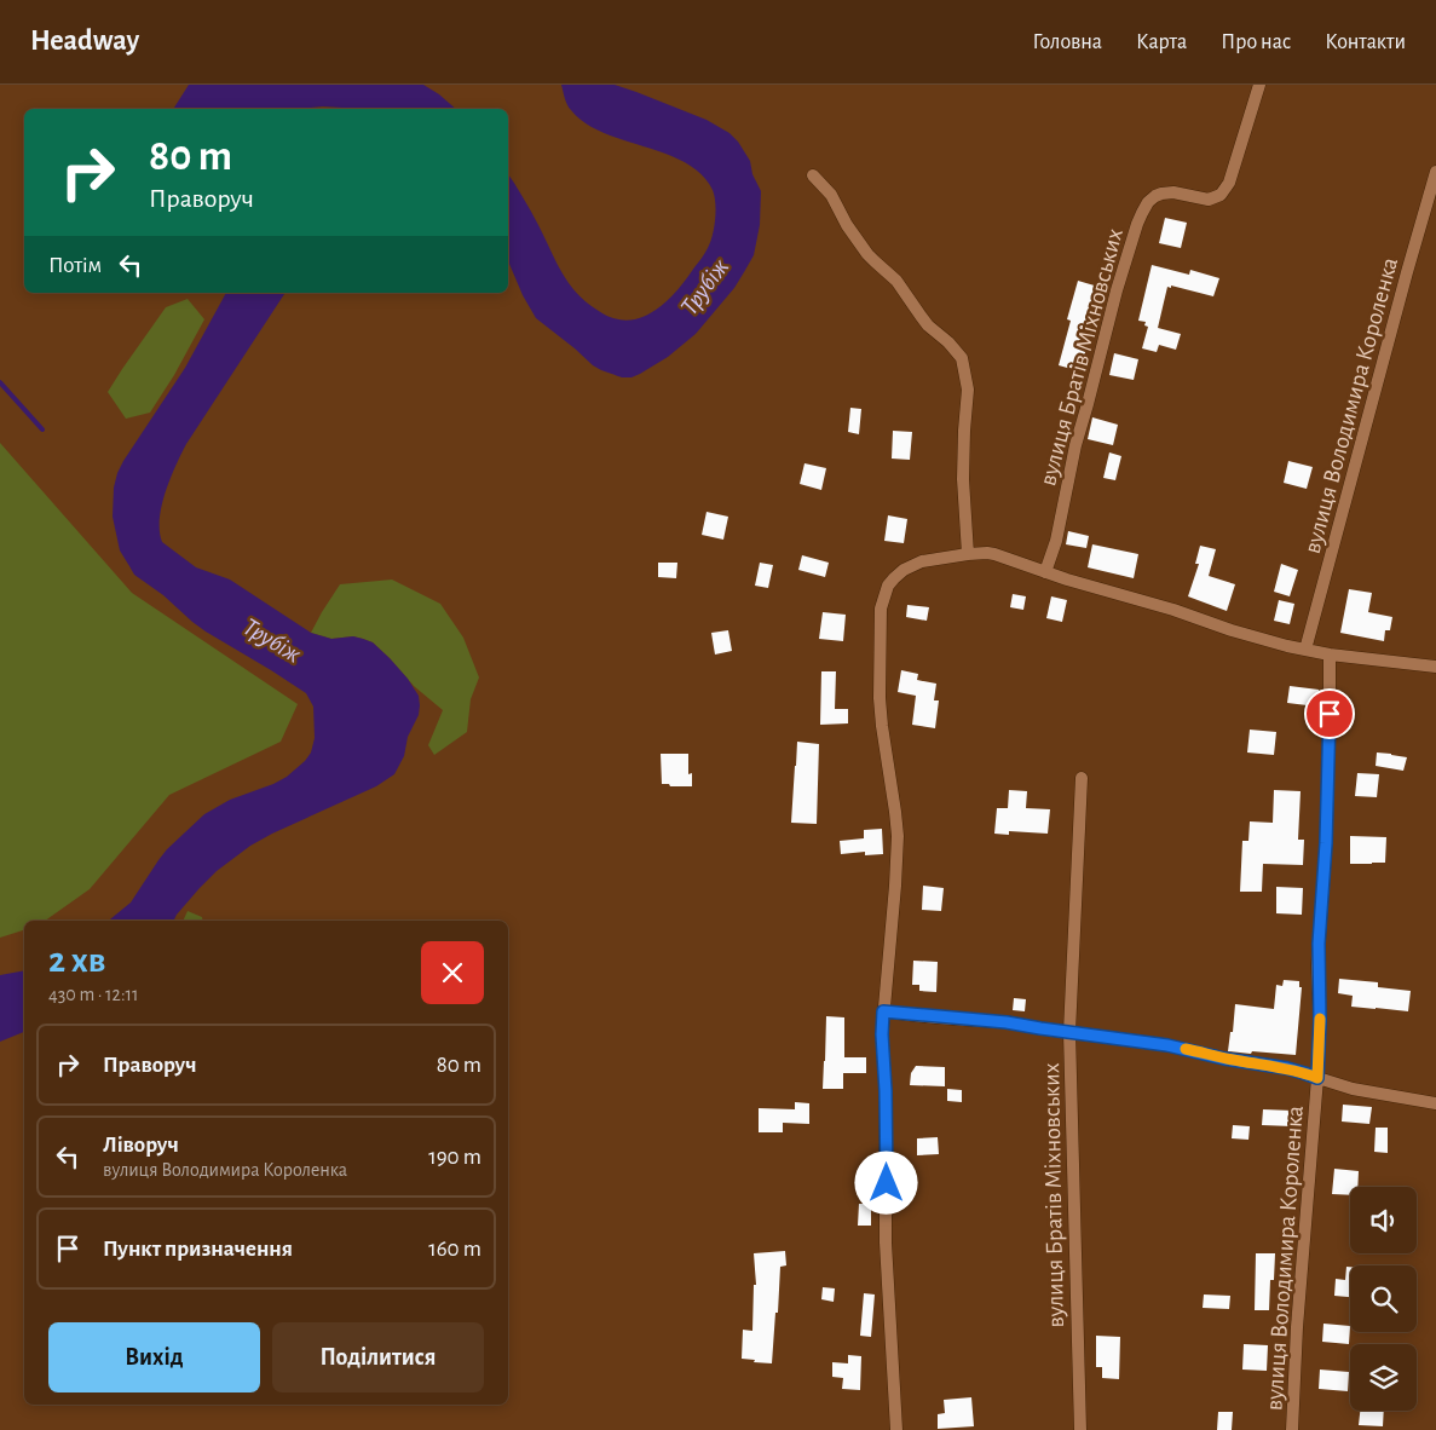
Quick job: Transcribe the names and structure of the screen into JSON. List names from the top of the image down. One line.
{"streets":{"street":["вулиця Братів Міхновських","вулиця Володимира Короленка"]},"water":["Трубіж"],"page":{"header":"Headway","nav":["Головна","Карта","Про нас","Контакти"],"turn":["80 m","Праворуч"],"then":"Потім","heading":["2 хв","430 m · 12:11"],"list":[{"name":"Праворуч","value":"80 m"},{"name":"Ліворуч","note":"вулиця Володимира Короленка","value":"190 m"},{"name":"Пункт призначення","value":"160 m"}],"buttons":["Вихід","Поділитися"]}}
